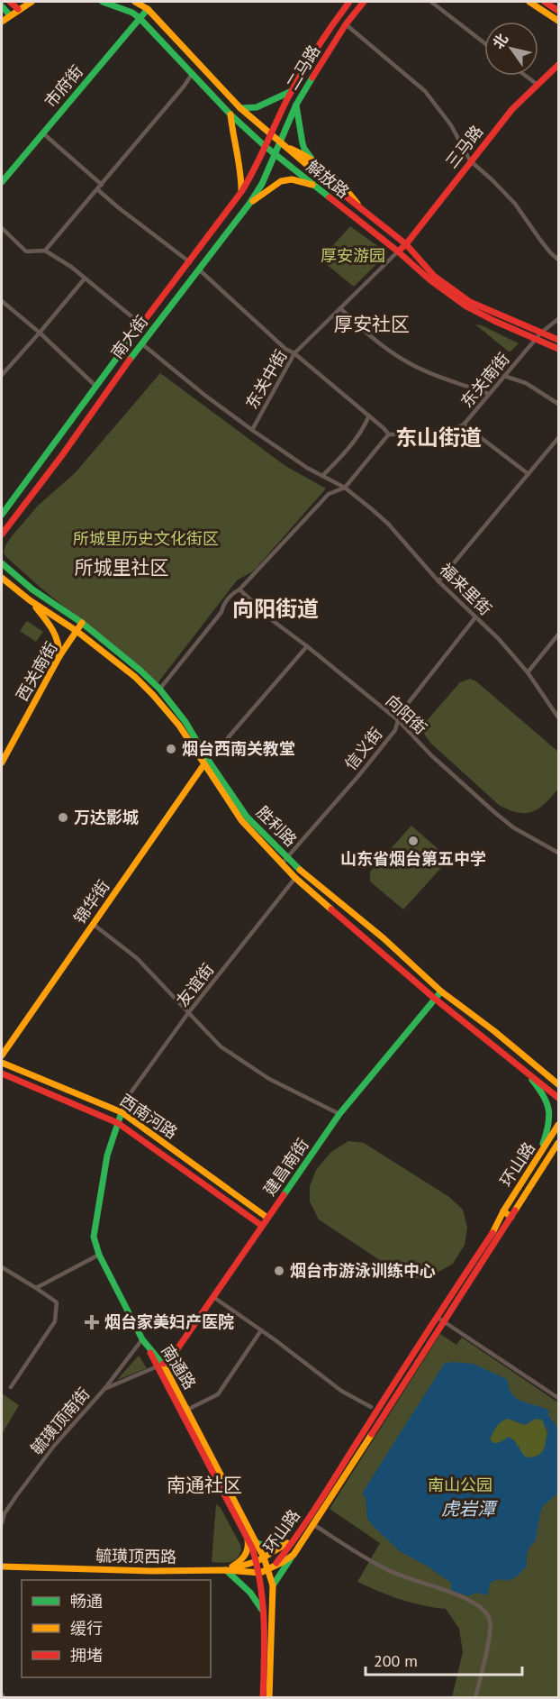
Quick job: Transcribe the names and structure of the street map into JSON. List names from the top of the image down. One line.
{"streets":{"main road":["二马路","市府街","三马路","解放路","南大街","西关南街","胜利路","锦华街","西南河路","环山路","建昌南街","南通路","毓璜顶西路"],"street":["东关中街","东关南街","福来里街","向阳街","信义街","友谊街","毓璜顶南街"]},"crossings":[["二马路","解放路"],["二马路","南大街"],["市府街","解放路"],["三马路","解放路"],["三马路","东关中街"],["解放路","南大街"],["解放路","东关中街"],["解放路","东关南街"],["南大街","福来里街"],["东关中街","福来里街"],["福来里街","信义街"],["西关南街","胜利路"],["向阳街","信义街"],["信义街","胜利路"],["胜利路","锦华街"],["胜利路","友谊街"],["胜利路","建昌南街"],["友谊街","西南河路"],["友谊街","南通路"],["西南河路","建昌南街"],["西南河路","南通路"],["环山路","南通路"],["环山路","毓璜顶西路"],["建昌南街","南通路"],["建昌南街","毓璜顶南街"],["南通路","毓璜顶南街"],["南通路","毓璜顶西路"]],"districts":["厚安社区","东山街道","所城里社区","向阳街道","南通社区"],"water":["虎岩潭"],"parks":["厚安游园","所城里历史文化街区","南山公园"],"places":{"other":["烟台西南关教堂","万达影城","山东省烟台第五中学","烟台市游泳训练中心"],"health":["烟台家美妇产医院"]},"legend":["畅通","缓行","拥堵"],"scale_bar":"200 m","north":"top left"}
